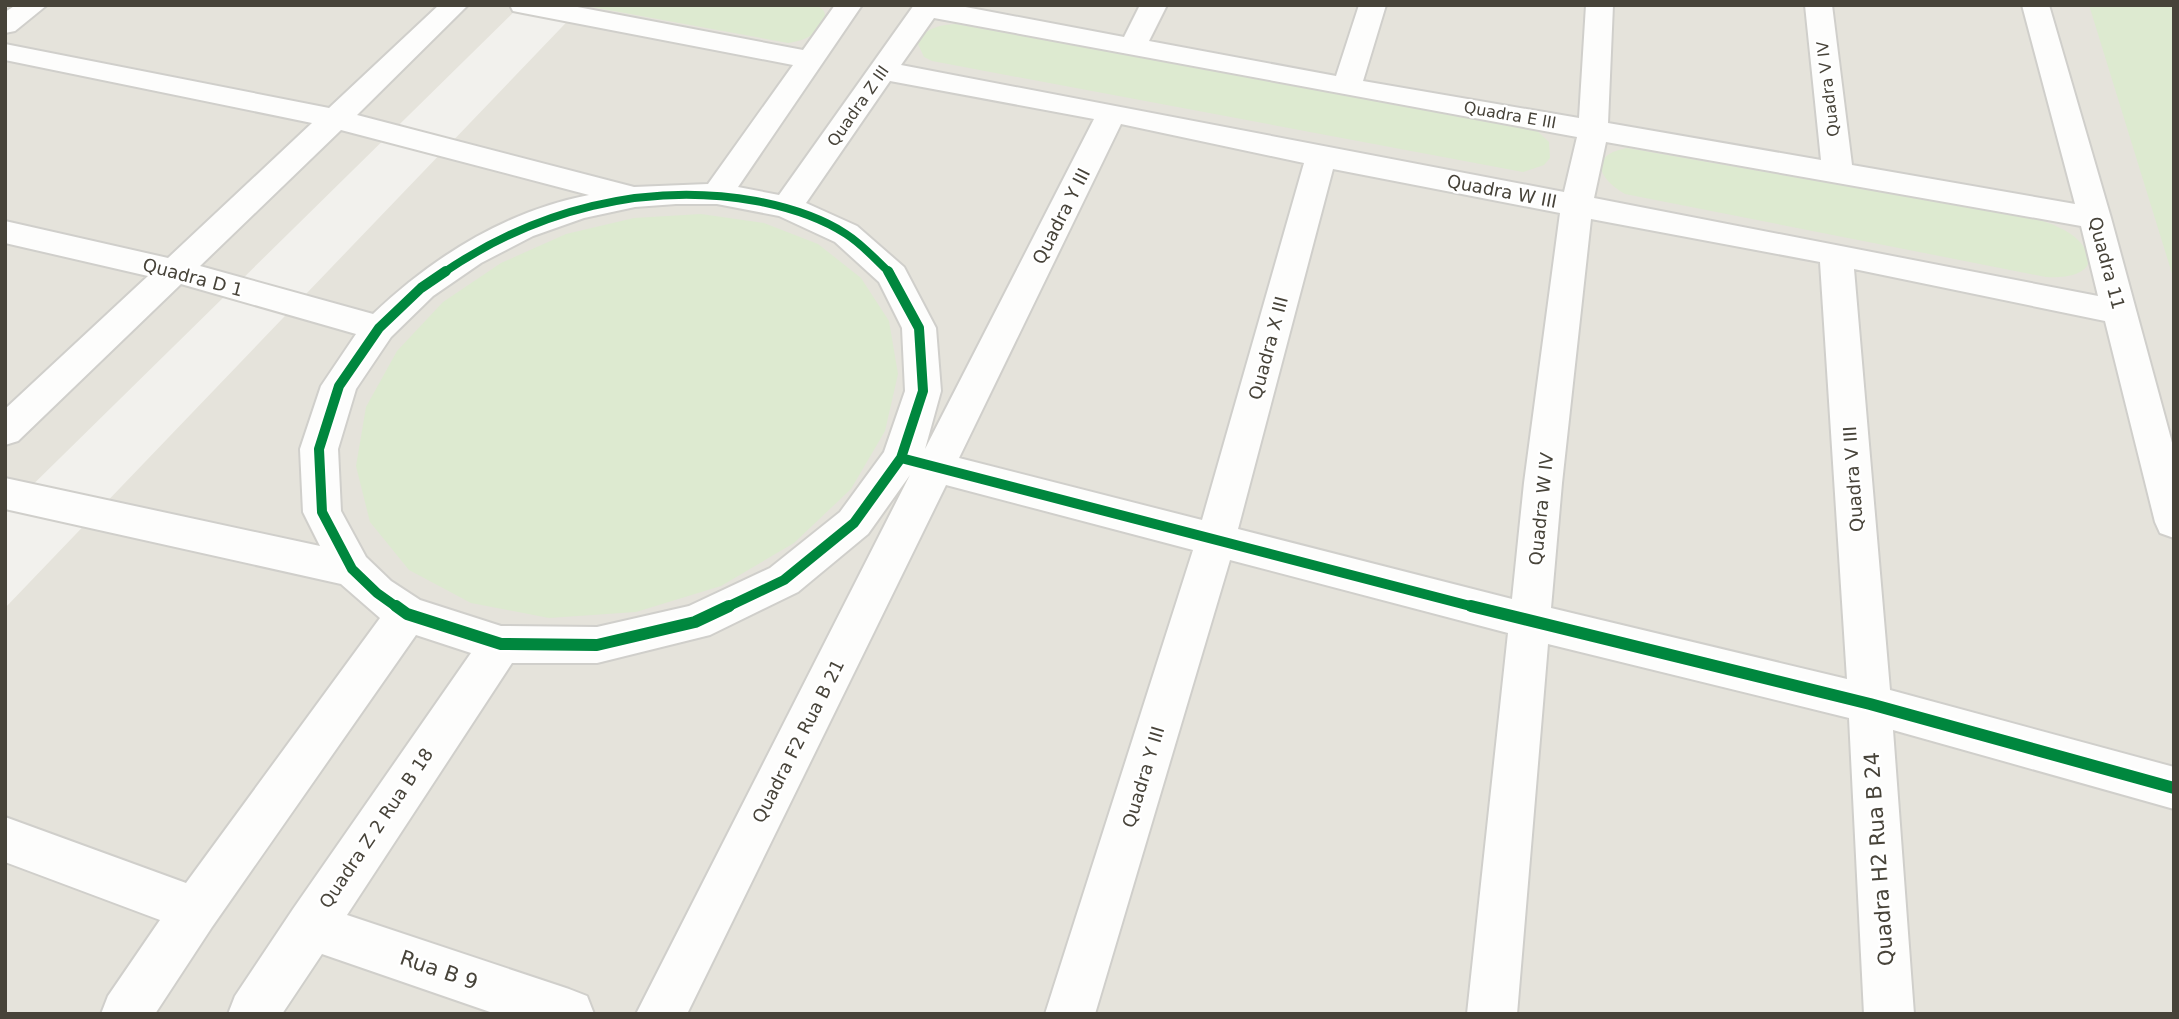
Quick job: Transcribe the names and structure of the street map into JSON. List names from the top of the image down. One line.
{"streets":{"street":["Quadra V IV","Quadra Z III","Quadra E III","Quadra W III","Quadra Y III","Quadra 11","Quadra D 1","Quadra X III","Quadra V III","Quadra W IV","Quadra F2 Rua B 21","Quadra Z 2 Rua B 18","Quadra H2 Rua B 24","Rua B 9"]},"crossings":[["Quadra V IV","Quadra E III"],["Quadra Z III","Quadra E III"],["Quadra Z III","Quadra W III"],["Quadra E III","Quadra 11"],["Quadra E III","Quadra W IV"],["Quadra W III","Quadra Y III"],["Quadra W III","Quadra 11"],["Quadra W III","Quadra X III"],["Quadra W III","Quadra V III"],["Quadra W III","Quadra W IV"],["Quadra Y III","Quadra X III"],["Quadra Y III","Quadra F2 Rua B 21"],["Quadra V III","Quadra H2 Rua B 24"],["Quadra Z 2 Rua B 18","Rua B 9"]]}
